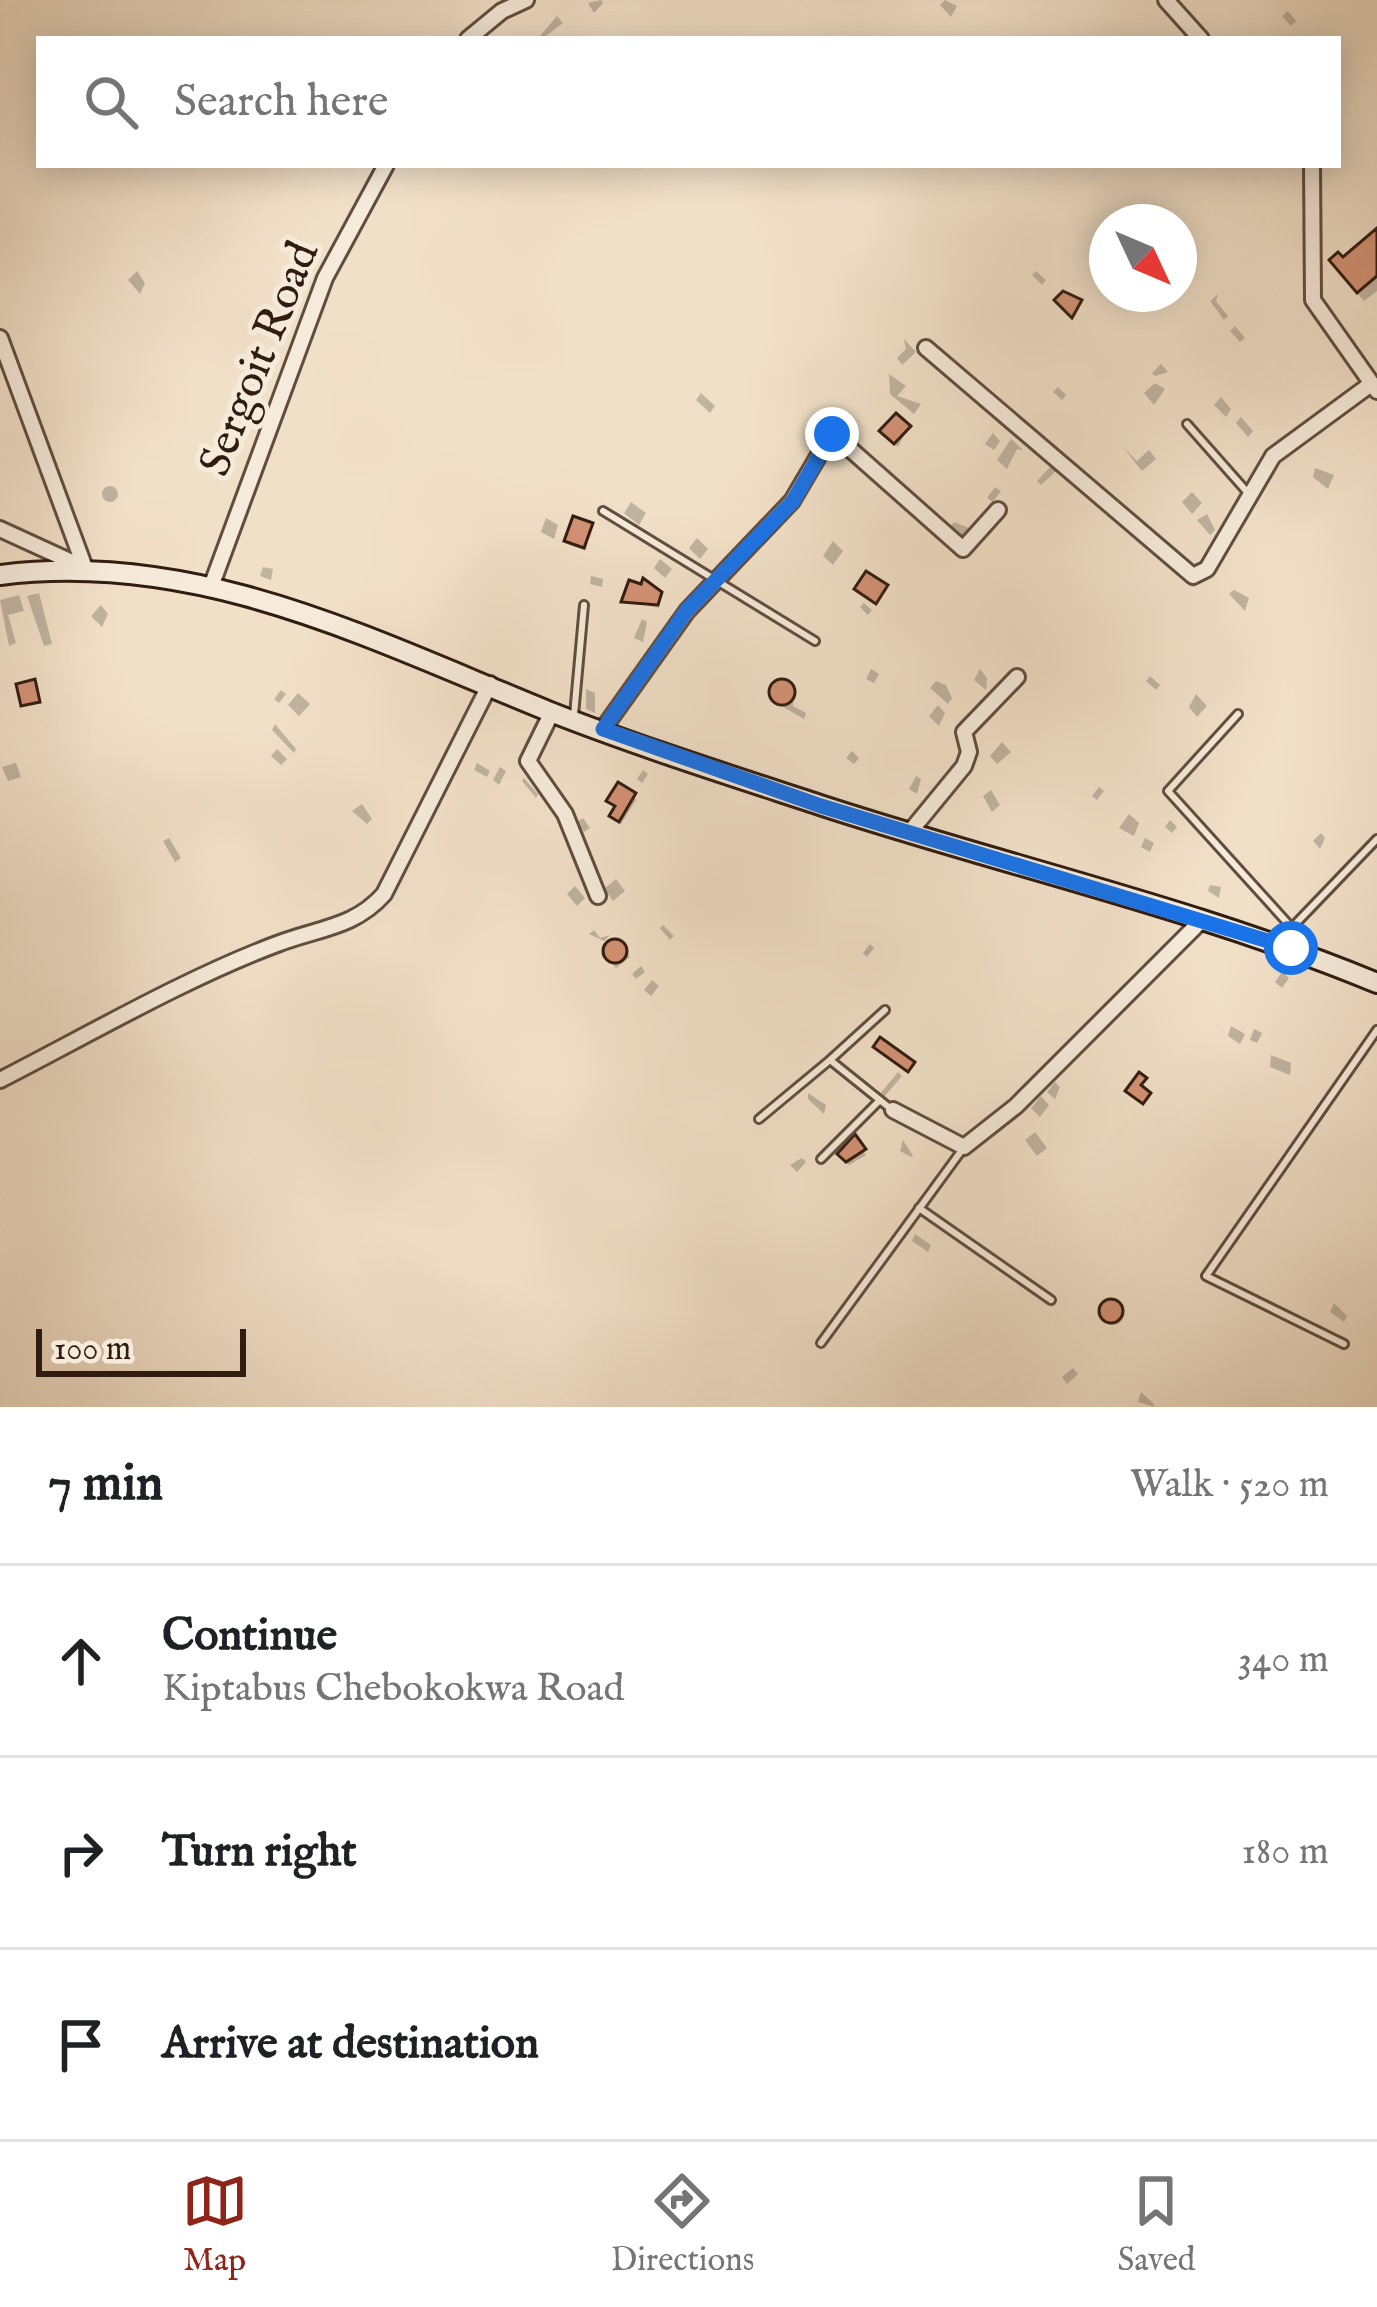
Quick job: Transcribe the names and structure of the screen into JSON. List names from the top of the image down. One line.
{"streets":{"street":["Sergoit Road"]},"scale_bar":"100 m","north":"bottom right","page":{"search":"Search here","scale":"100 m","heading":["7 min","Walk · 520 m"],"list":[["Continue","Kiptabus Chebokokwa Road","340 m"],["Turn right","180 m"],"Arrive at destination"],"nav":["Map","Directions","Saved"]}}
